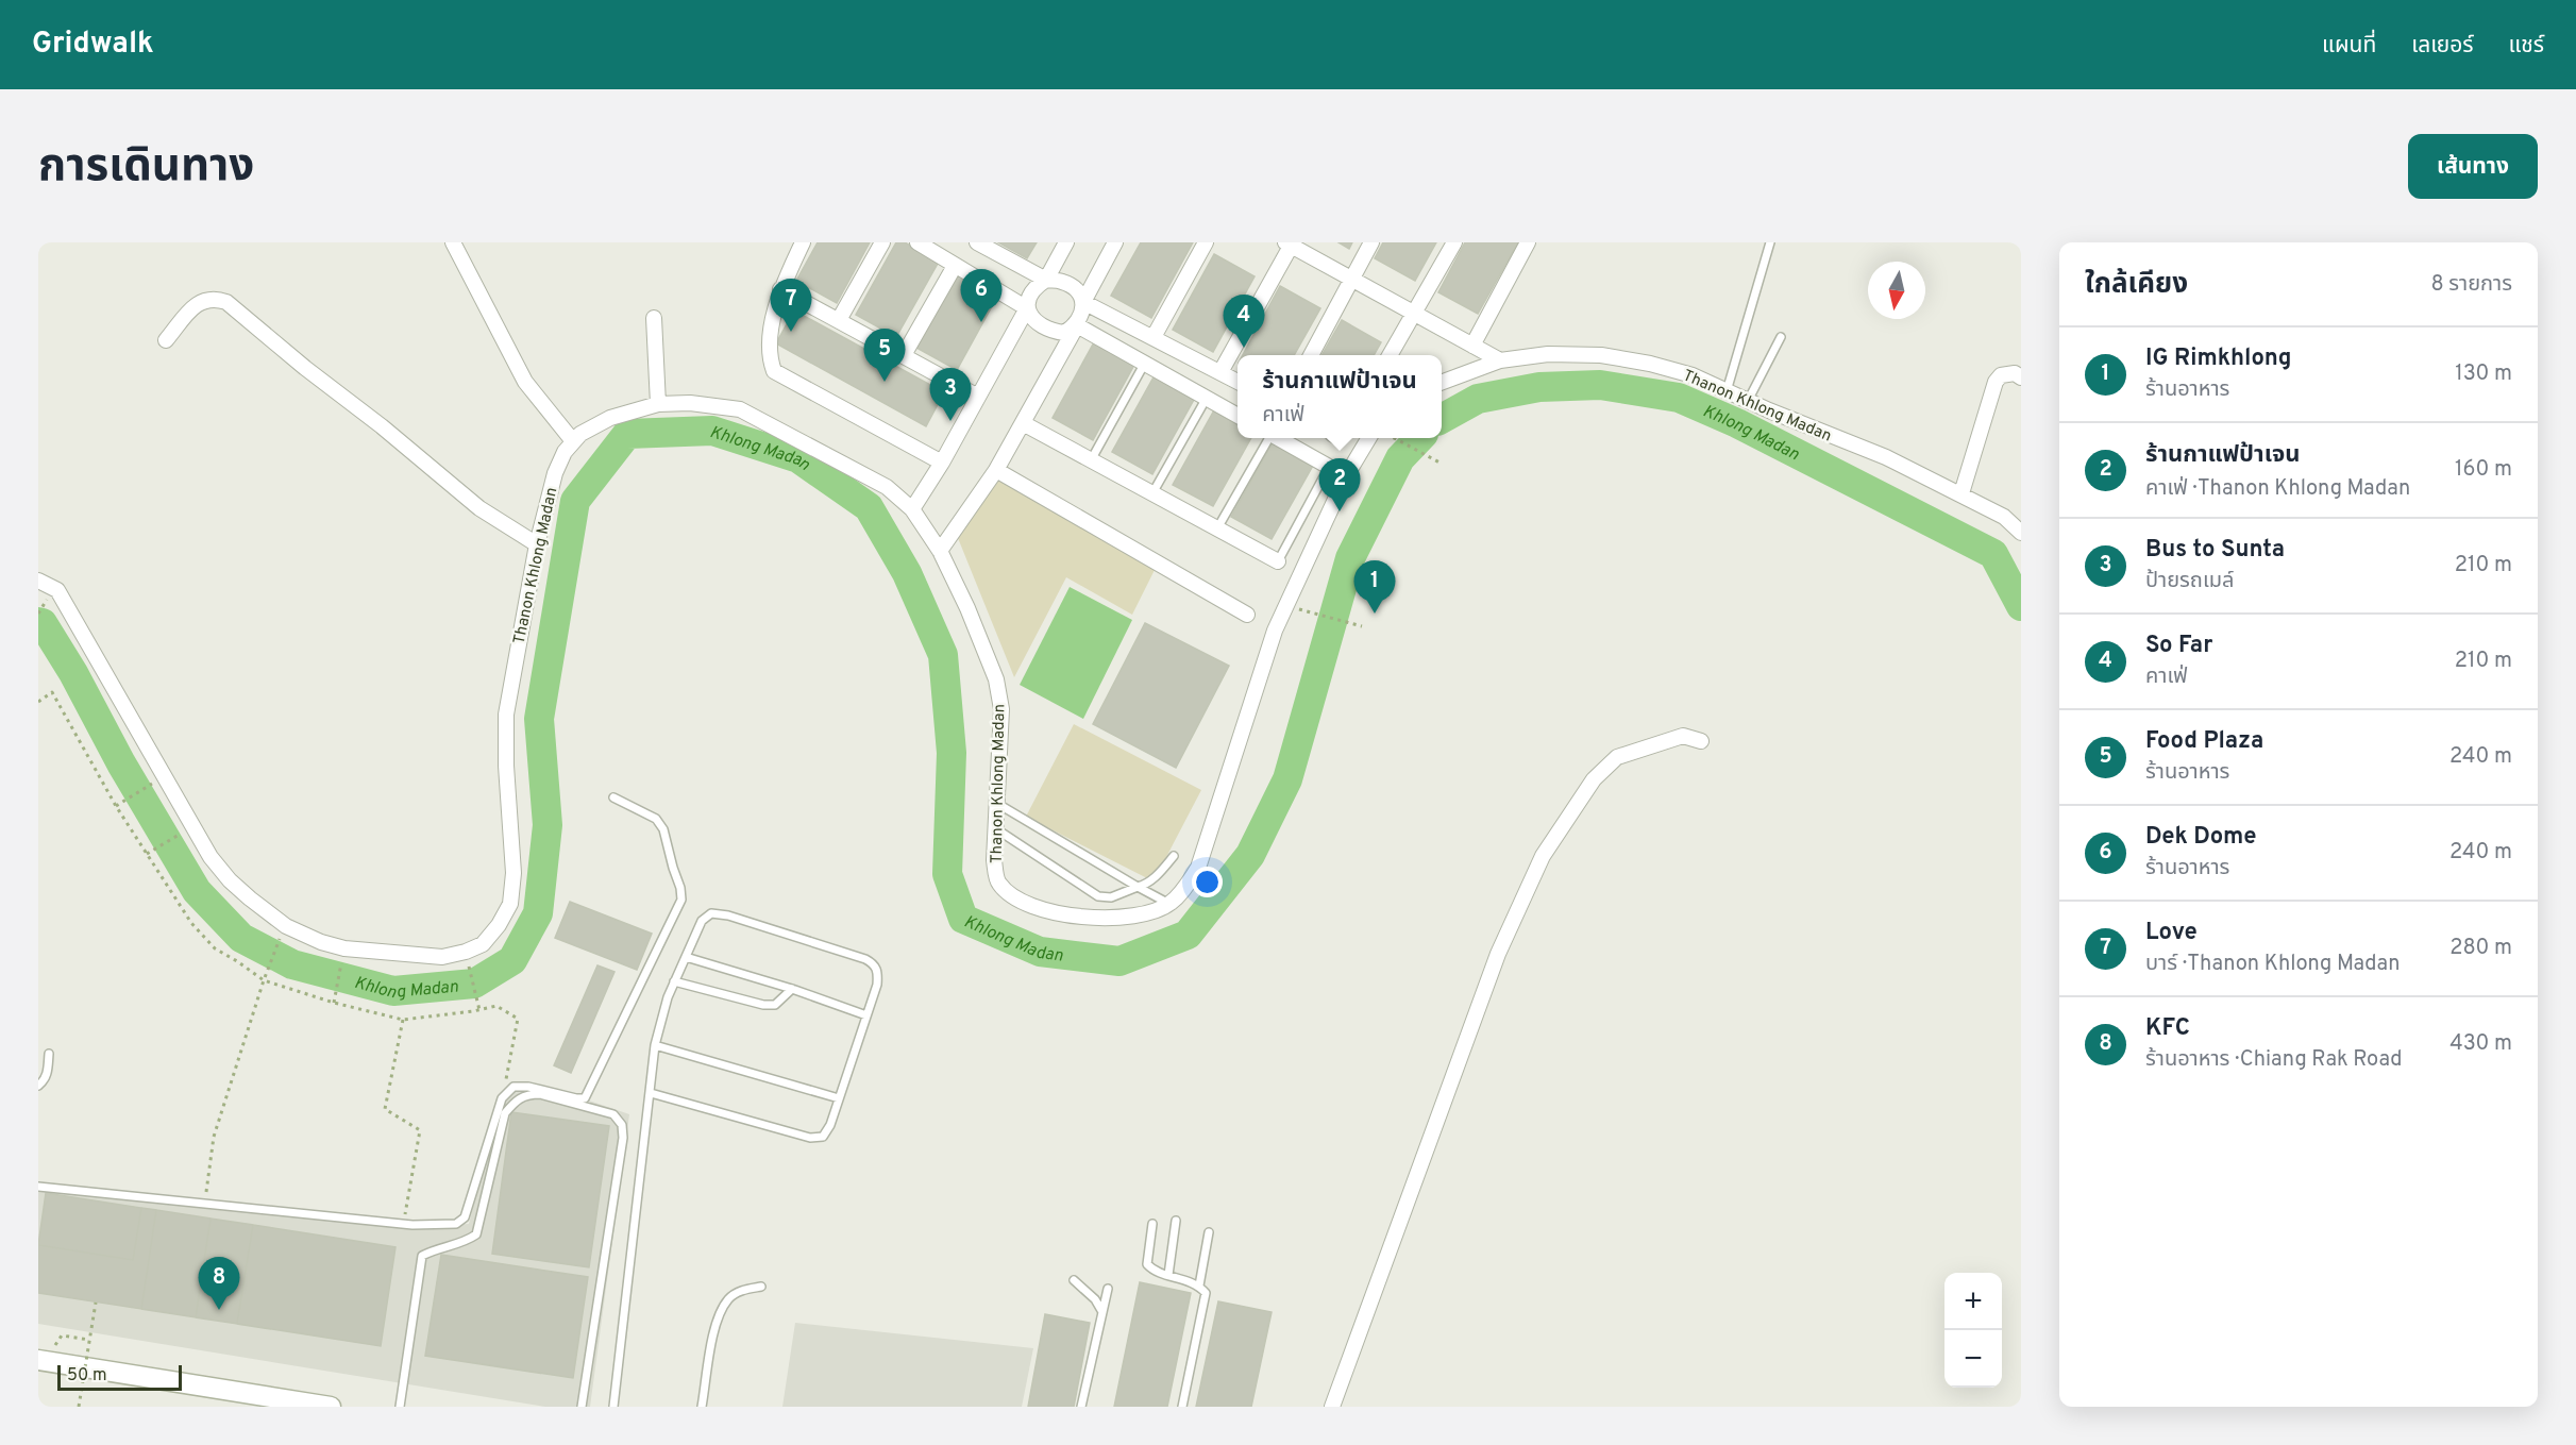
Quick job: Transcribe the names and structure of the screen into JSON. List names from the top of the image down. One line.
{"streets":{"street":["Thanon Khlong Madan"]},"water":["Khlong Madan"],"scale_bar":"50 m","north":"bottom","page":{"header":"Gridwalk","nav":["แผนที่","เลเยอร์","แชร์"],"title":"การเดินทาง","buttons":"เส้นทาง","heading":["ใกล้เคียง","8 รายการ"],"pins":["6","7","4","5","3","2","1","8"],"list":[{"mark":"1","name":"IG Rimkhlong","note":"ร้านอาหาร","value":"130 m"},{"mark":"2","name":"ร้านกาแฟป้าเจน","note":"คาเฟ่ · Thanon Khlong Madan","value":"160 m"},{"mark":"3","name":"Bus to Sunta","note":"ป้ายรถเมล์","value":"210 m"},{"mark":"4","name":"So Far","note":"คาเฟ่","value":"210 m"},{"mark":"5","name":"Food Plaza","note":"ร้านอาหาร","value":"240 m"},{"mark":"6","name":"Dek Dome","note":"ร้านอาหาร","value":"240 m"},{"mark":"7","name":"Love","note":"บาร์ · Thanon Khlong Madan","value":"280 m"},{"mark":"8","name":"KFC","note":"ร้านอาหาร · Chiang Rak Road","value":"430 m"}],"popup":["ร้านกาแฟป้าเจน","คาเฟ่"],"map_buttons":["+","−"],"scale":"50 m"}}
